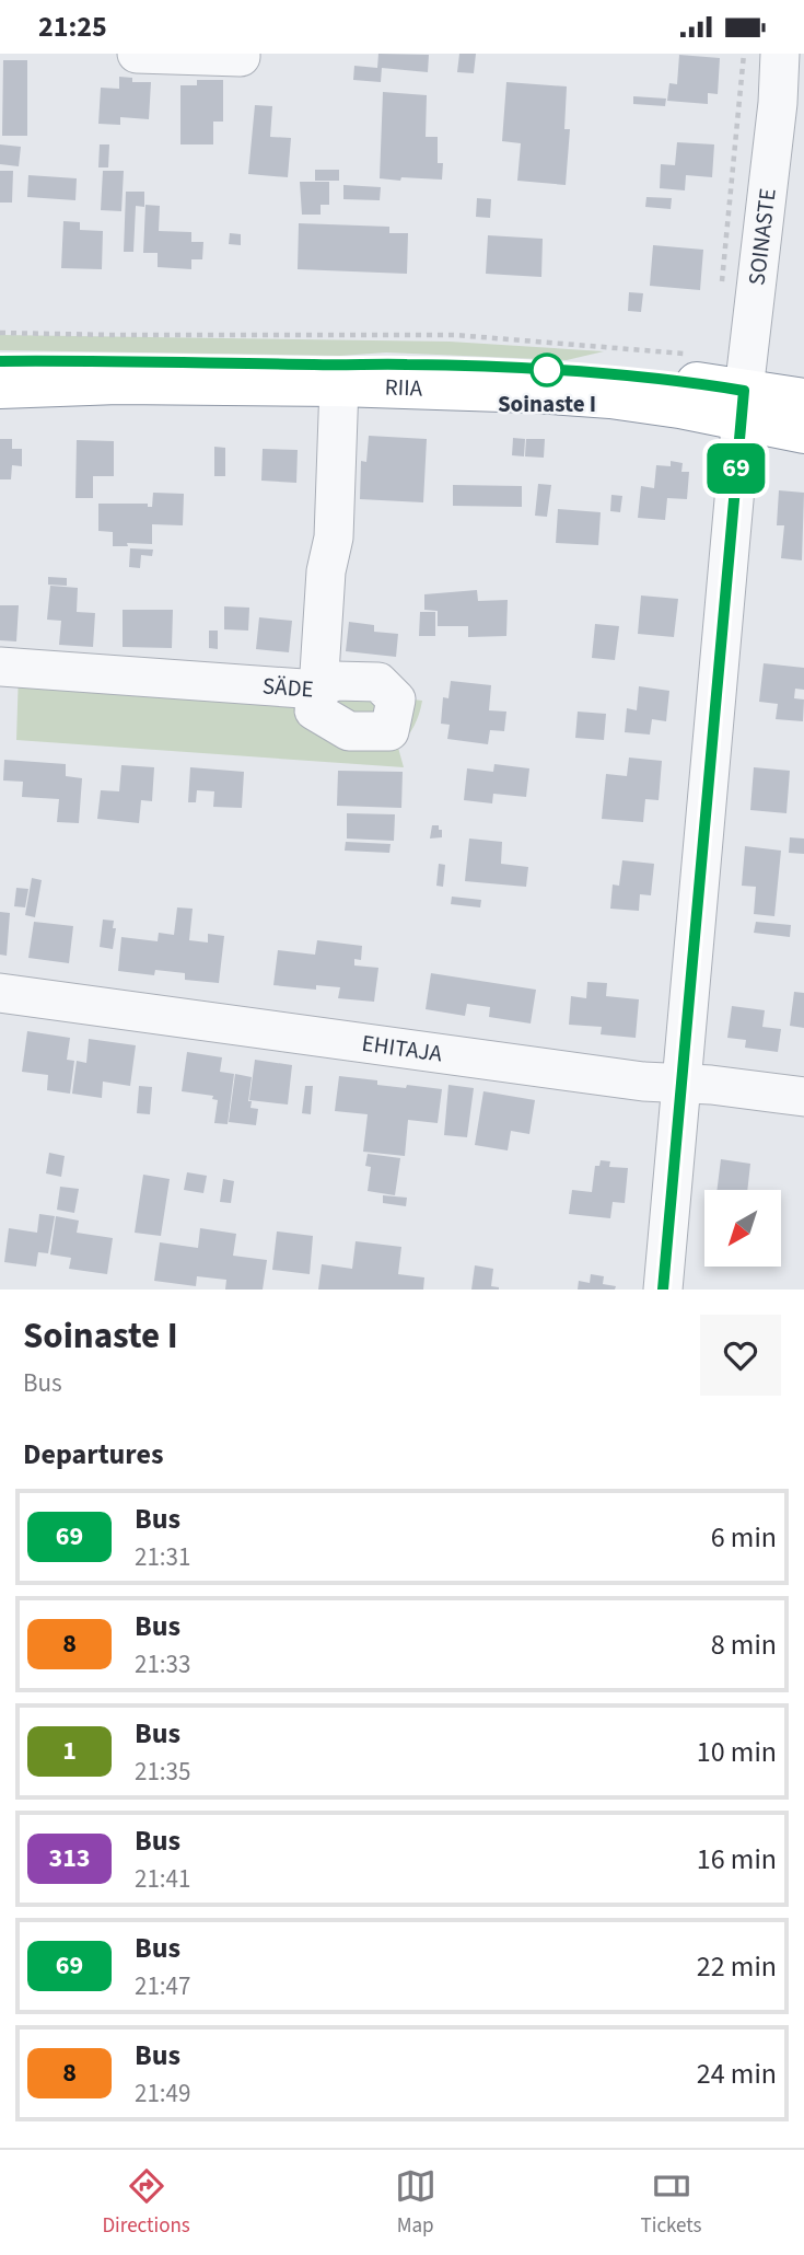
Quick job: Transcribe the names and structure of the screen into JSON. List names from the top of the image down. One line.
{"streets":{"highway":["RIIA"],"street":["SOINASTE","SÄDE","EHITAJA"]},"crossings":[["SOINASTE","RIIA"],["SOINASTE","EHITAJA"],["RIIA","SÄDE"]],"places":["Soinaste I"],"lines":["bus line 69"],"north":"bottom left","page":{"status":"21:25","on_map":"69","heading":[["Soinaste I","Bus"],"Departures"],"list":[{"mark":"69","name":"Bus","note":"21:31","value":"6 min"},{"mark":"8","name":"Bus","note":"21:33","value":"8 min"},{"mark":"1","name":"Bus","note":"21:35","value":"10 min"},{"mark":"313","name":"Bus","note":"21:41","value":"16 min"},{"mark":"69","name":"Bus","note":"21:47","value":"22 min"},{"mark":"8","name":"Bus","note":"21:49","value":"24 min"}],"tabs":["Directions","Map","Tickets"]}}
